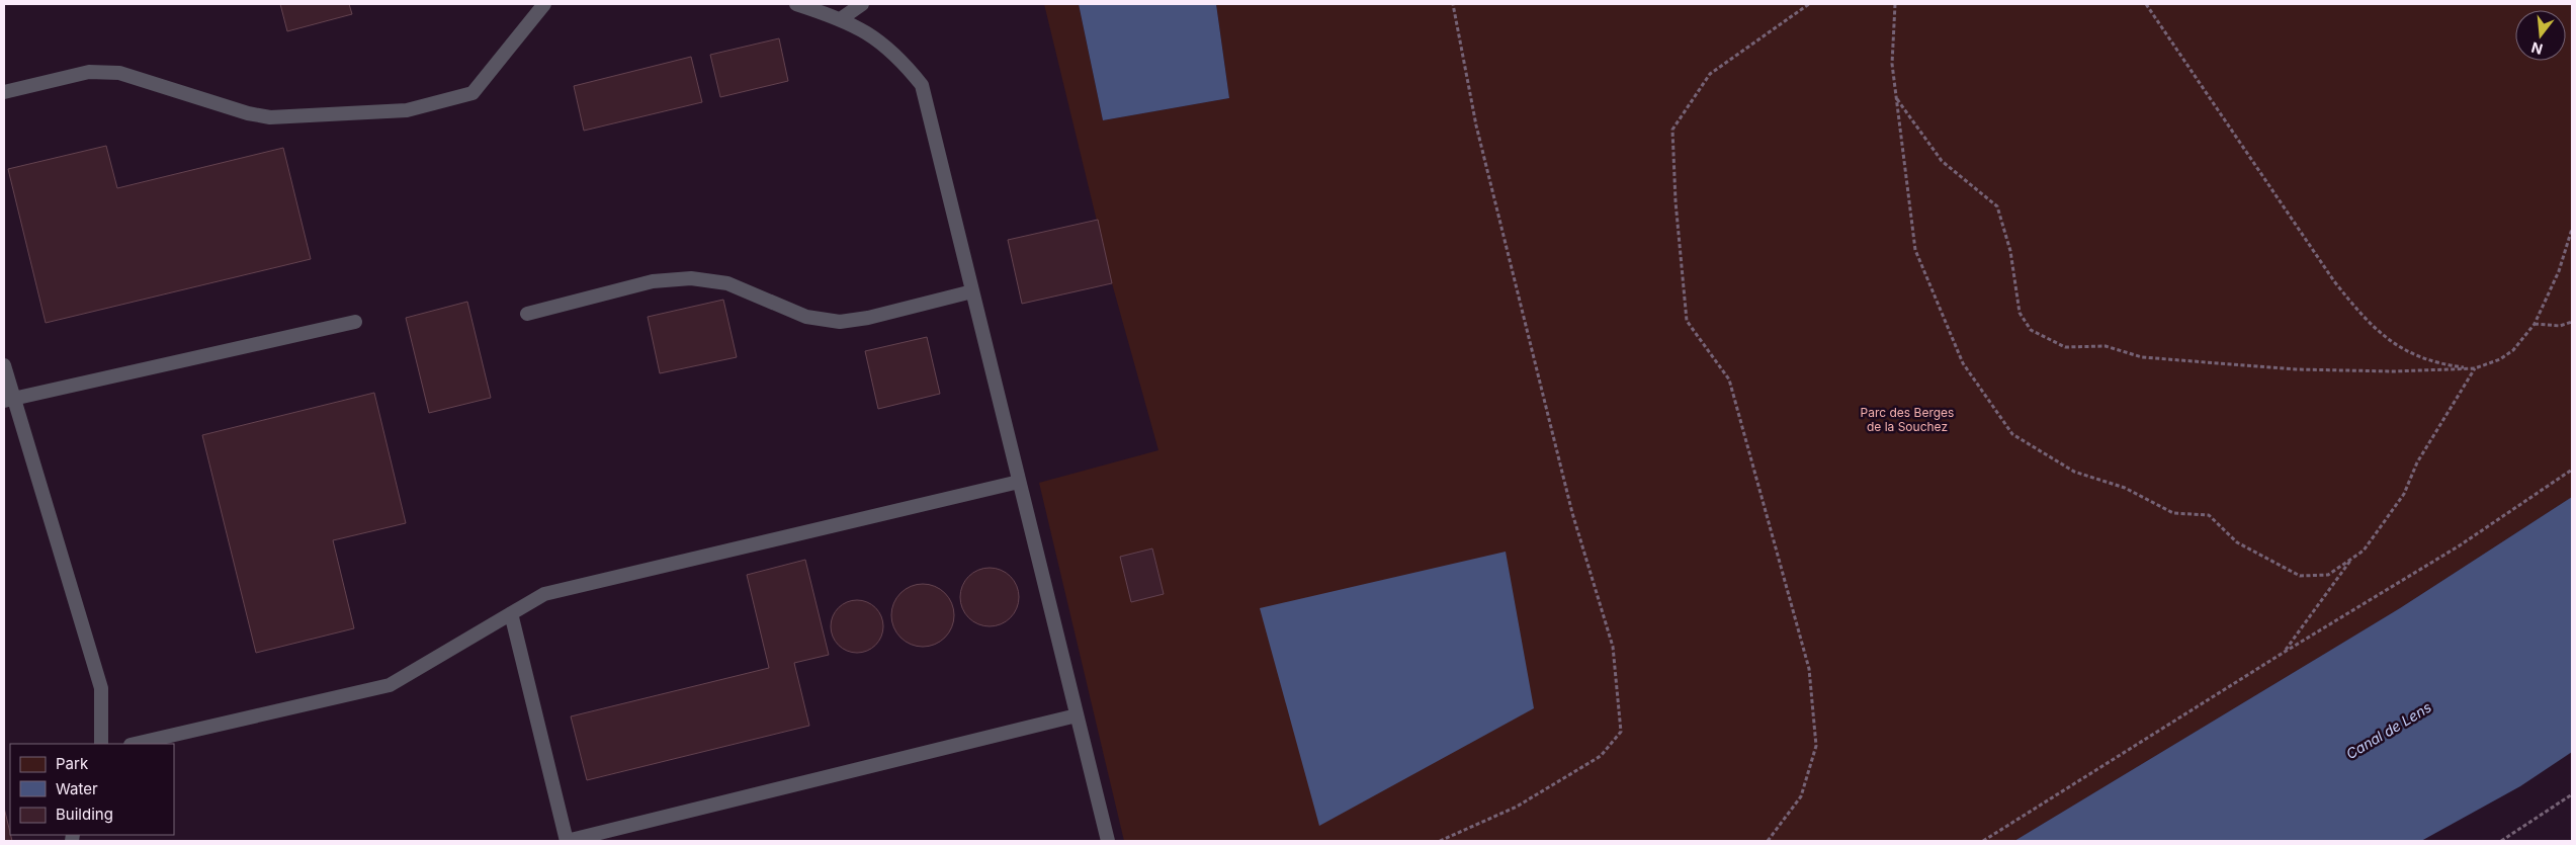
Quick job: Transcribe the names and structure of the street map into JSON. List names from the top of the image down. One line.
{"water":["Canal de Lens"],"parks":["Parc des Berges de la Souchez"],"legend":["Park","Water","Building"],"north":"bottom"}
